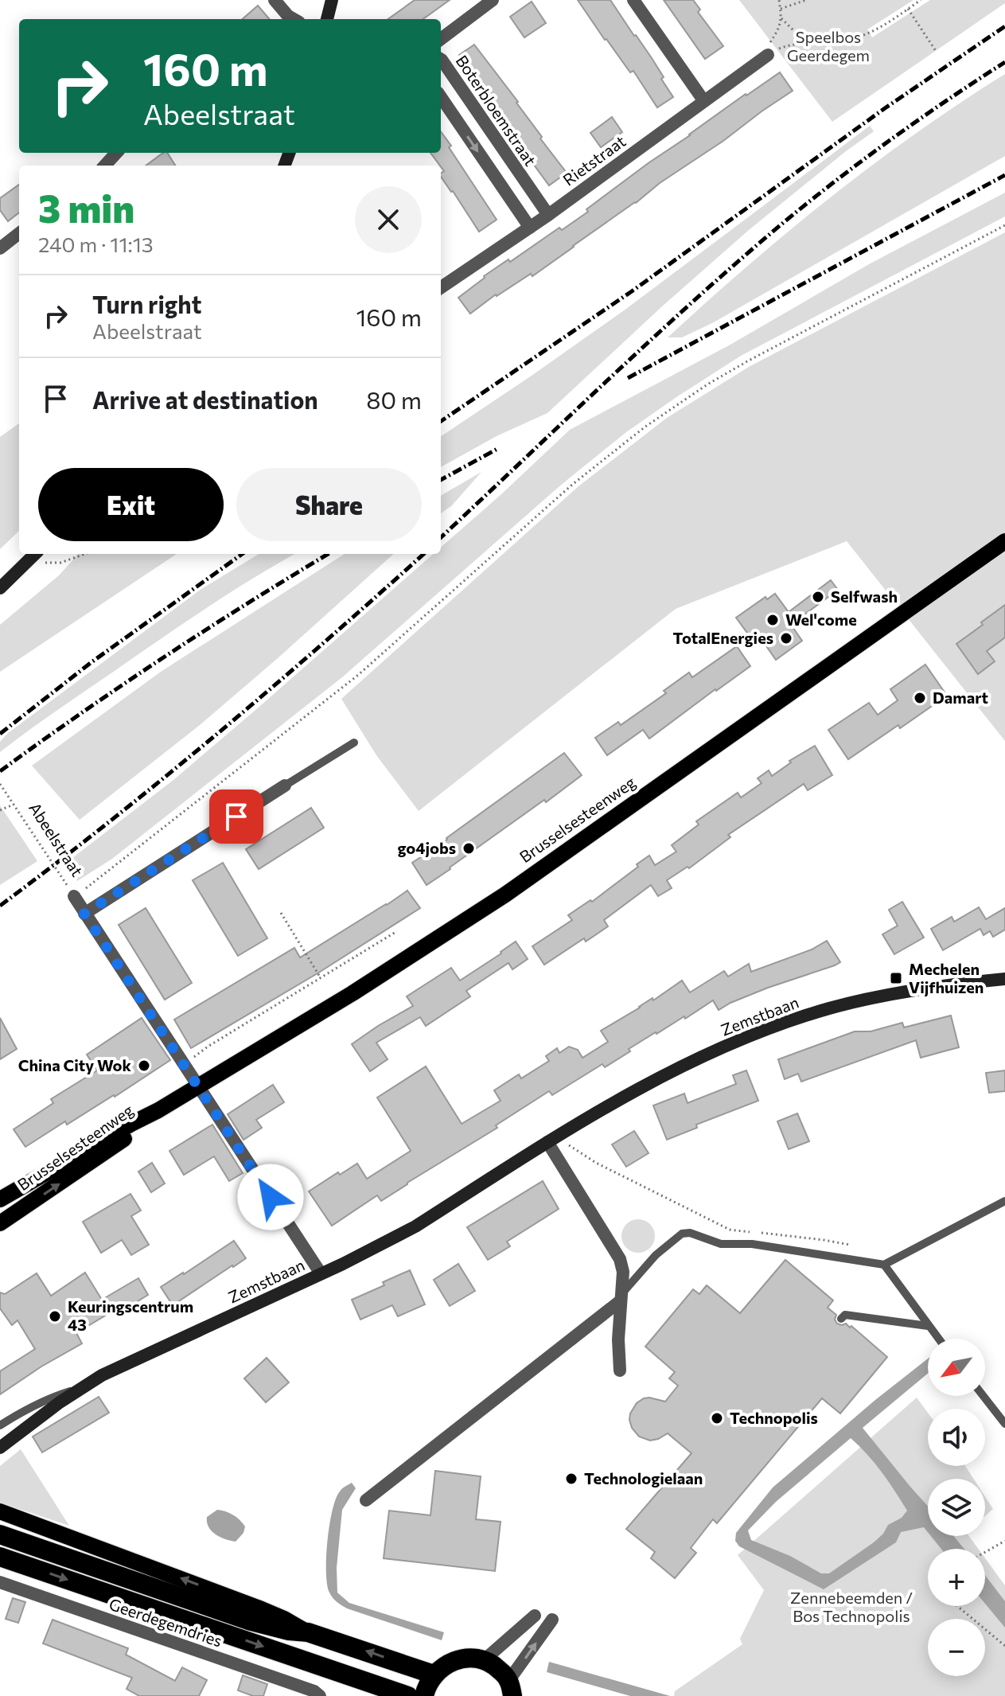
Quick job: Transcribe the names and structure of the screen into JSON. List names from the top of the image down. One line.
{"streets":{"main road":["Brusselsesteenweg"],"street":["Boterbloemstraat","Rietstraat","Abeelstraat","Zemstbaan","Geerdegemdries"]},"crossings":[["Boterbloemstraat","Rietstraat"],["Brusselsesteenweg","Abeelstraat"],["Abeelstraat","Zemstbaan"]],"parks":["Speelbos Geerdegem","Zennebeemden / Bos Technopolis"],"places":{"other":["Selfwash","Wel'come","TotalEnergies","Damart","go4jobs","China City Wok","Keuringscentrum 43","Technopolis","Technologielaan"],"transit":["Mechelen Vijfhuizen"]},"north":"bottom left","page":{"turn":["160 m","Abeelstraat"],"heading":["3 min","240 m · 11:13"],"list":[{"name":"Turn right","note":"Abeelstraat","value":"160 m"},{"name":"Arrive at destination","value":"80 m"}],"buttons":["Exit","Share"],"map_buttons":["+","−"]}}
